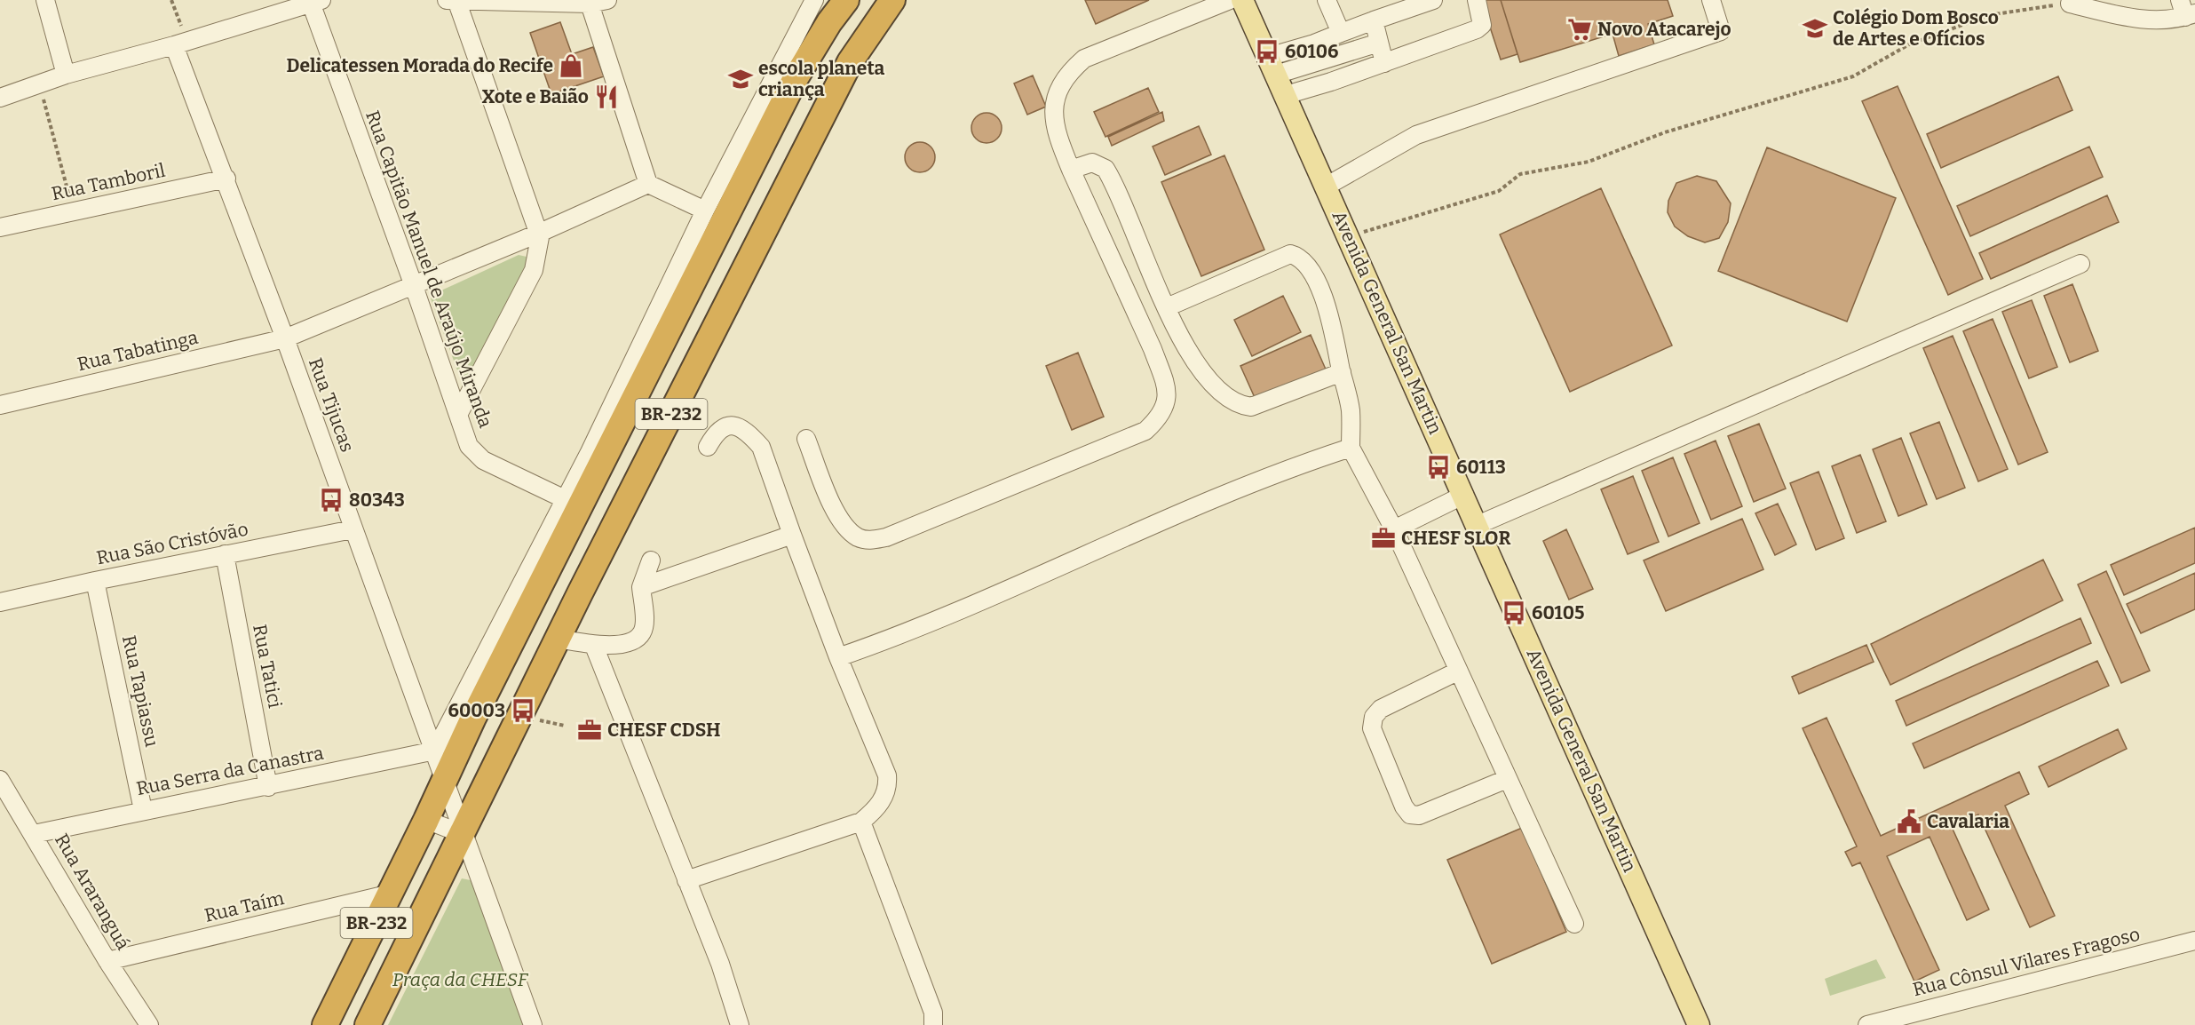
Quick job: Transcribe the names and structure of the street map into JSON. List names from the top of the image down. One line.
{"streets":{"highway":["BR-232"],"main road":["Avenida General San Martin"],"street":["Rua Tamboril","Rua Capitão Manuel de Araújo Miranda","Rua Tabatinga","Rua Tijucas","Rua São Cristóvão","Rua Tatici","Rua Tapiassu","Rua Serra da Canastra","Rua Araranguá","Rua Taím","Rua Cônsul Vilares Fragoso"]},"crossings":[["Rua Tamboril","Rua Tijucas"],["Rua Capitão Manuel de Araújo Miranda","Rua Tabatinga"],["Rua Tabatinga","Rua Tijucas"],["Rua Tijucas","BR-232"],["Rua Tijucas","Rua São Cristóvão"],["Rua Tijucas","Rua Serra da Canastra"],["BR-232","Rua Taím"],["Rua São Cristóvão","Rua Tatici"],["Rua São Cristóvão","Rua Tapiassu"],["Rua Tatici","Rua Serra da Canastra"],["Rua Tapiassu","Rua Serra da Canastra"],["Rua Serra da Canastra","Rua Araranguá"],["Rua Araranguá","Rua Taím"]],"parks":["Praça da CHESF"],"places":{"school or university":["Colégio Dom Bosco de Artes e Ofícios","escola planeta criança"],"supermarket":["Novo Atacarejo"],"bus stop":["60106","60113","80343","60105","60003"],"shop":["Delicatessen Morada do Recife"],"restaurant":["Xote e Baião"],"office":["CHESF SLOR","CHESF CDSH"],"public building":["Cavalaria"]}}
